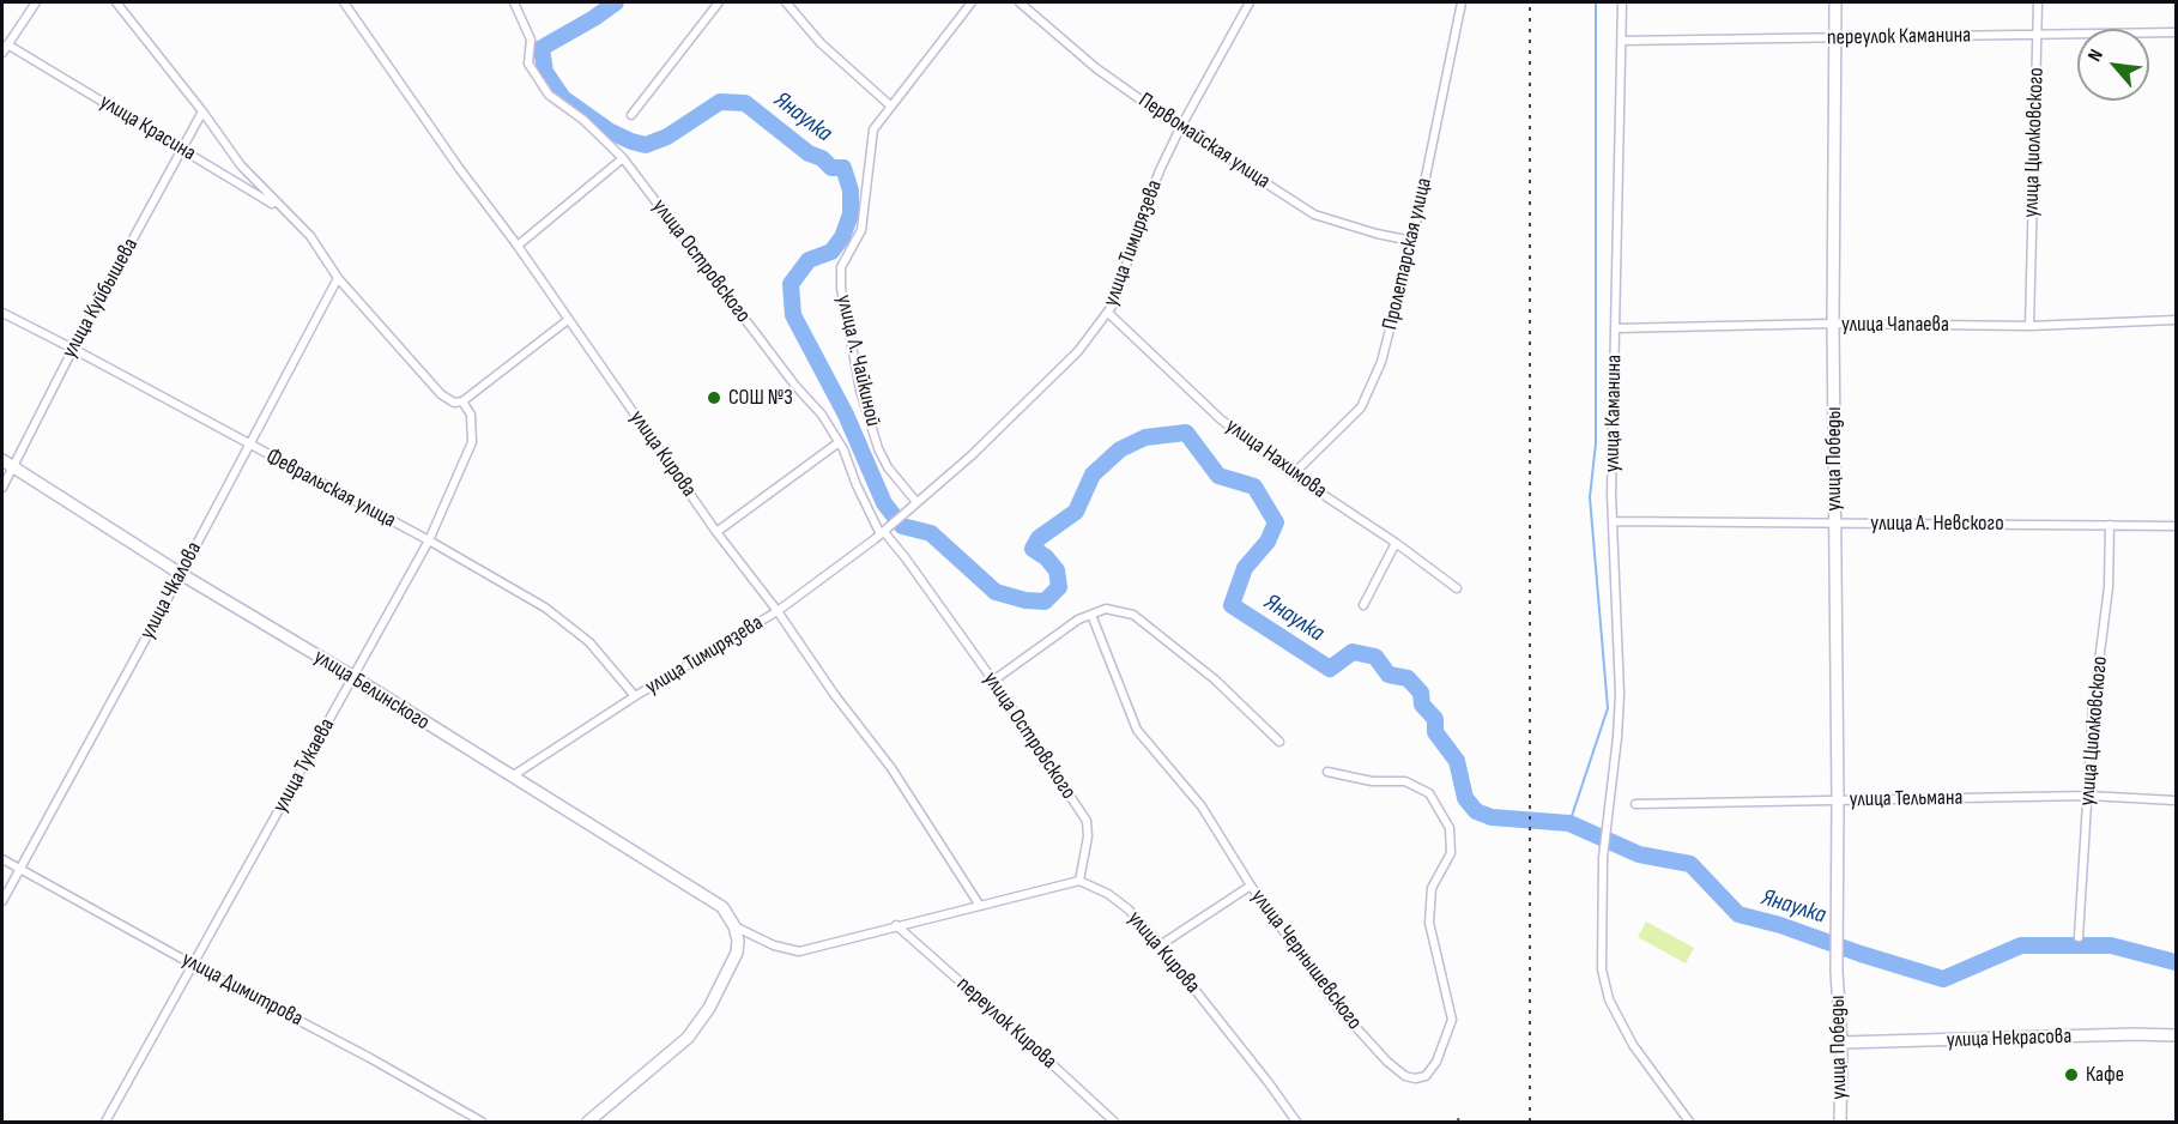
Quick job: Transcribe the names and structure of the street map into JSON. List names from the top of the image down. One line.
{"streets":{"street":["переулок Каманина","улица Красина","Первомайская улица","улица Циолковского","улица Тимирязева","Пролетарская улица","улица Островского","улица Куйбышева","улица Чапаева","улица Л. Чайкиной","улица Каманина","улица Кирова","улица Нахимова","улица Победы","Февральская улица","улица А. Невского","улица Чкалова","улица Белинского","улица Тукаева","улица Тельмана","улица Чернышевского","улица Димитрова","переулок Кирова","улица Некрасова"]},"crossings":[["переулок Каманина","улица Циолковского"],["переулок Каманина","улица Каманина"],["переулок Каманина","улица Победы"],["улица Красина","улица Куйбышева"],["Первомайская улица","улица Тимирязева"],["Первомайская улица","Пролетарская улица"],["улица Циолковского","улица Чапаева"],["улица Циолковского","улица А. Невского"],["улица Циолковского","улица Тельмана"],["улица Тимирязева","улица Островского"],["улица Тимирязева","улица Л. Чайкиной"],["улица Тимирязева","улица Кирова"],["улица Тимирязева","улица Нахимова"],["улица Тимирязева","Февральская улица"],["улица Тимирязева","улица Белинского"],["Пролетарская улица","улица Нахимова"],["улица Островского","улица Кирова"],["улица Куйбышева","Февральская улица"],["улица Куйбышева","улица Белинского"],["улица Чапаева","улица Каманина"],["улица Чапаева","улица Победы"],["улица Каманина","улица А. Невского"],["улица Победы","улица А. Невского"],["улица Победы","улица Тельмана"],["улица Победы","улица Некрасова"],["Февральская улица","улица Чкалова"],["Февральская улица","улица Тукаева"],["улица Чкалова","улица Белинского"],["улица Чкалова","улица Димитрова"],["улица Белинского","улица Тукаева"],["улица Тукаева","улица Димитрова"]],"water":["Янаулка"],"places":["СОШ №3","Кафе"],"north":"top left"}
